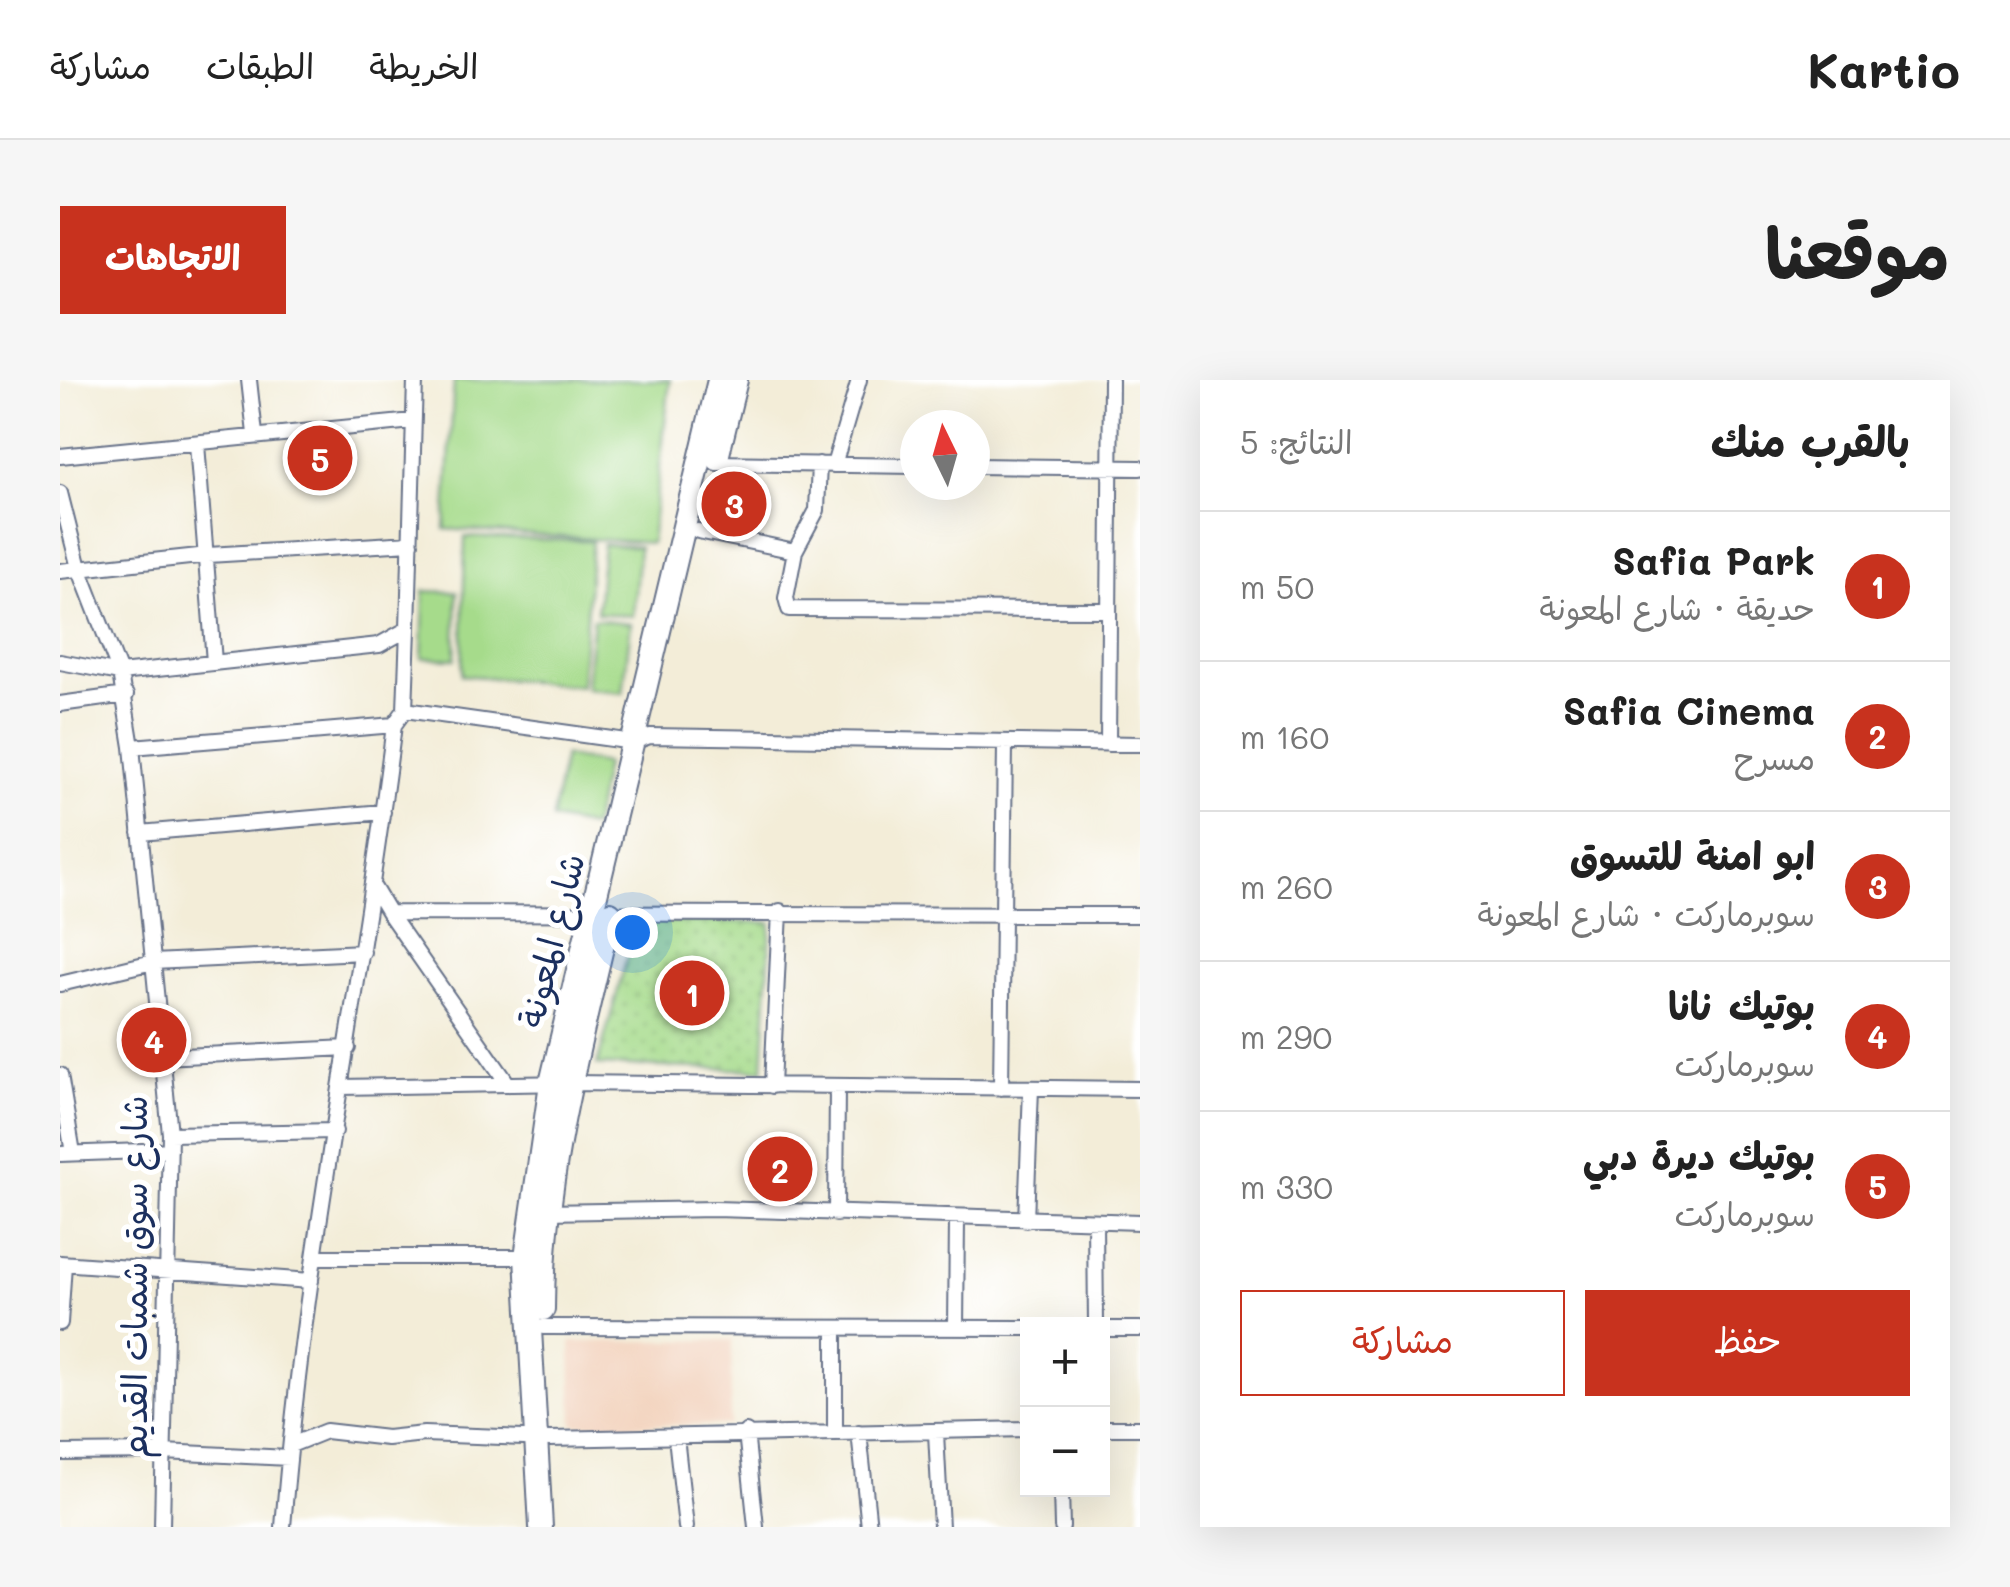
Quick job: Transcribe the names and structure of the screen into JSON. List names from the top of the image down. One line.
{"streets":{"highway":["شارع المعونة"],"street":["شارع سوق شمبات القديم"]},"north":"top","page":{"header":"Kartio","nav":["الخريطة","الطبقات","مشاركة"],"title":"موقعنا","buttons":["الاتجاهات",["حفظ","مشاركة"]],"heading":["بالقرب منك","النتائج: 5"],"pins":["5","3","1","4","2"],"list":[{"mark":"1","name":"Safia Park","note":"حديقة · شارع المعونة","value":"50 m"},{"mark":"2","name":"Safia Cinema","note":"مسرح","value":"160 m"},{"mark":"3","name":"ابو امنة للتسوق","note":"سوبرماركت · شارع المعونة","value":"260 m"},{"mark":"4","name":"بوتيك نانا","note":"سوبرماركت","value":"290 m"},{"mark":"5","name":"بوتيك ديرة دبي","note":"سوبرماركت","value":"330 m"}],"map_buttons":["+","−"]}}
